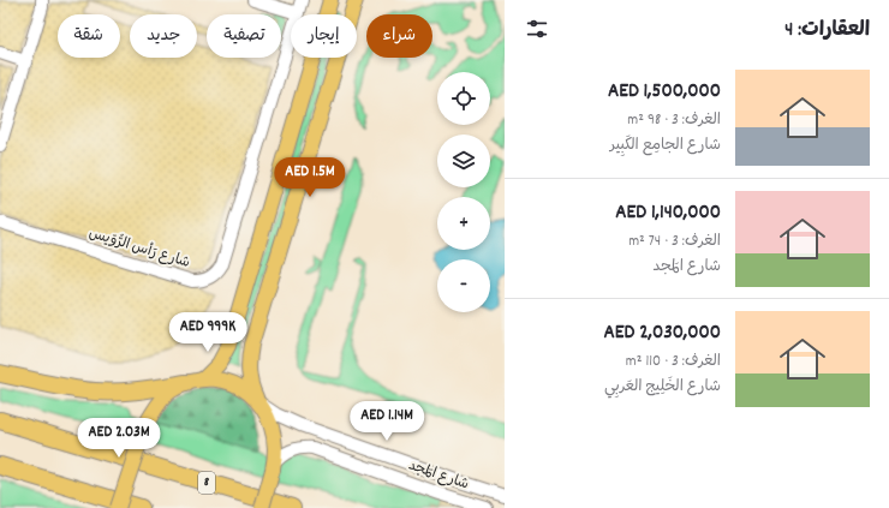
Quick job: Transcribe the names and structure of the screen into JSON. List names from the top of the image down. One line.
{"streets":{"highway":["8"],"street":["شارع رَأس الرُّوَيس","شارع المَجد"]},"page":{"heading":"العقارات: 4","chip":["شراء","إيجار","تصفية","جديد","شقة"],"list":[{"name":"AED 1,500,000","note":"الغرف: 3 · 98 m² · شارع الجامِع الكَبِير"},{"name":"AED 1,140,000","note":"الغرف: 3 · 74 m² · شارع المَجد"},{"name":"AED 2,030,000","note":"الغرف: 3 · 110 m² · شارع الخَلِيج العَربِي"}],"map_buttons":["+","−"],"price":["AED 1.5M","AED 999K","AED 1.14M","AED 2.03M"]}}
